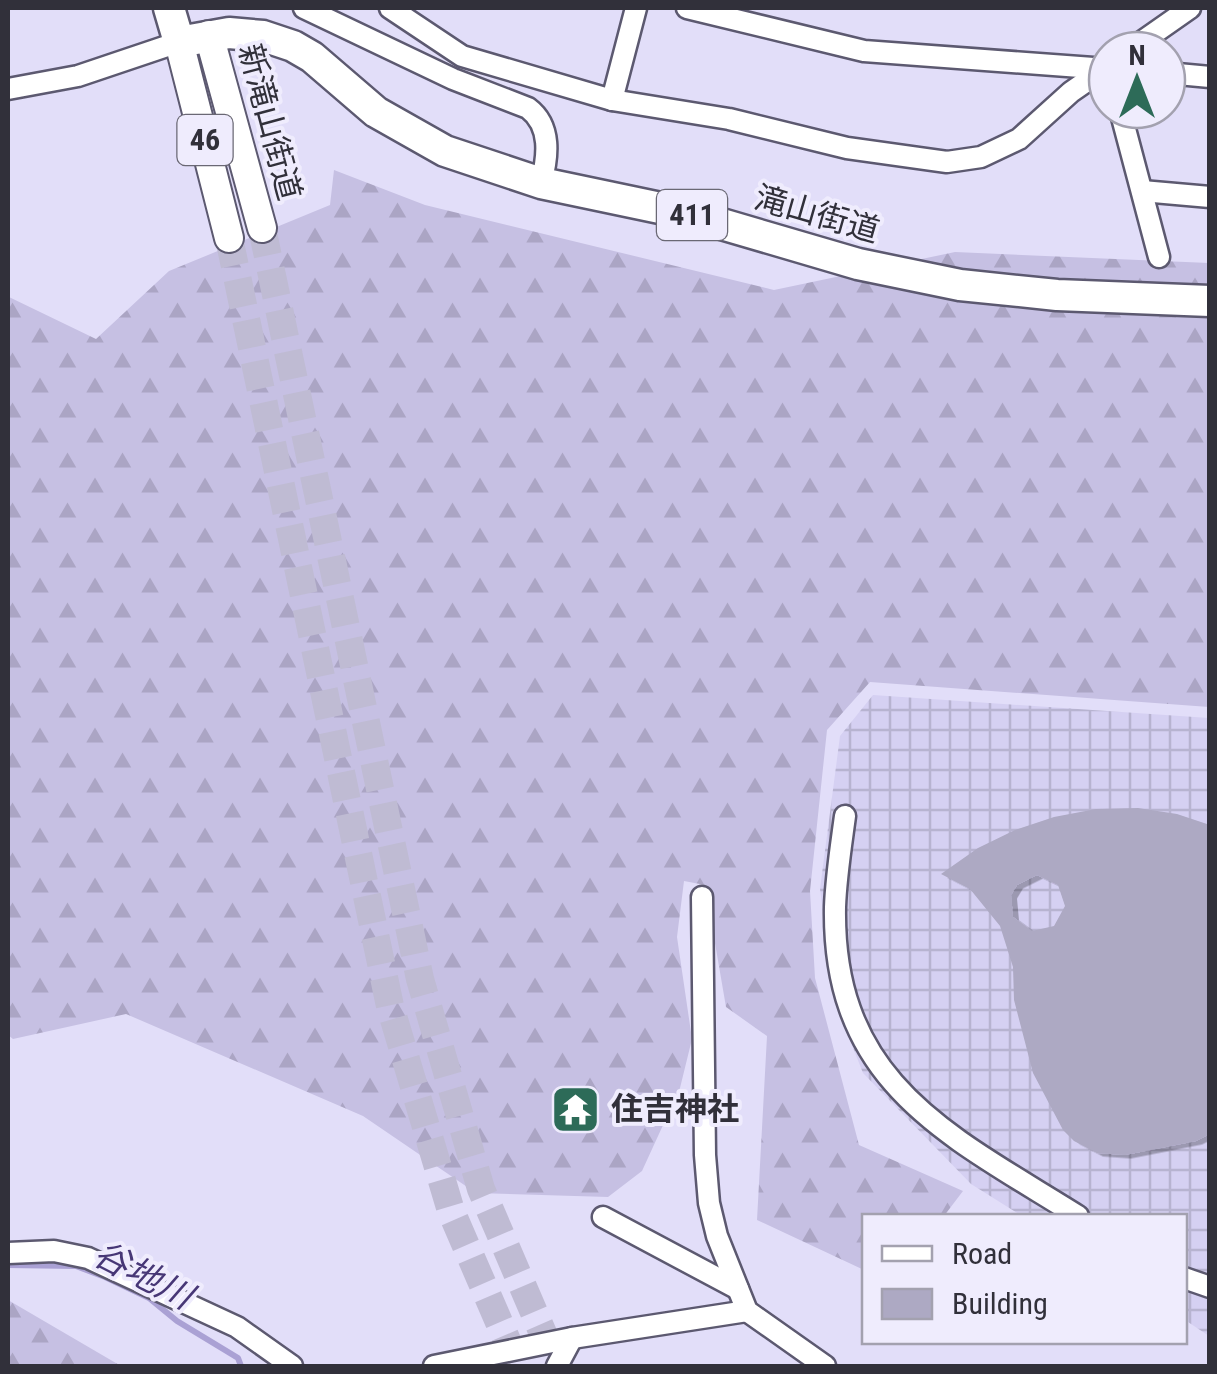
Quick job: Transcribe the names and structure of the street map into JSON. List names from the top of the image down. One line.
{"streets":{"highway":["滝山街道","411"],"main road":["新滝山街道","46"]},"crossings":[["新滝山街道","滝山街道"]],"water":["谷地川"],"places":{"temple":["住吉神社"]},"legend":["Road","Building"],"north":"top"}
